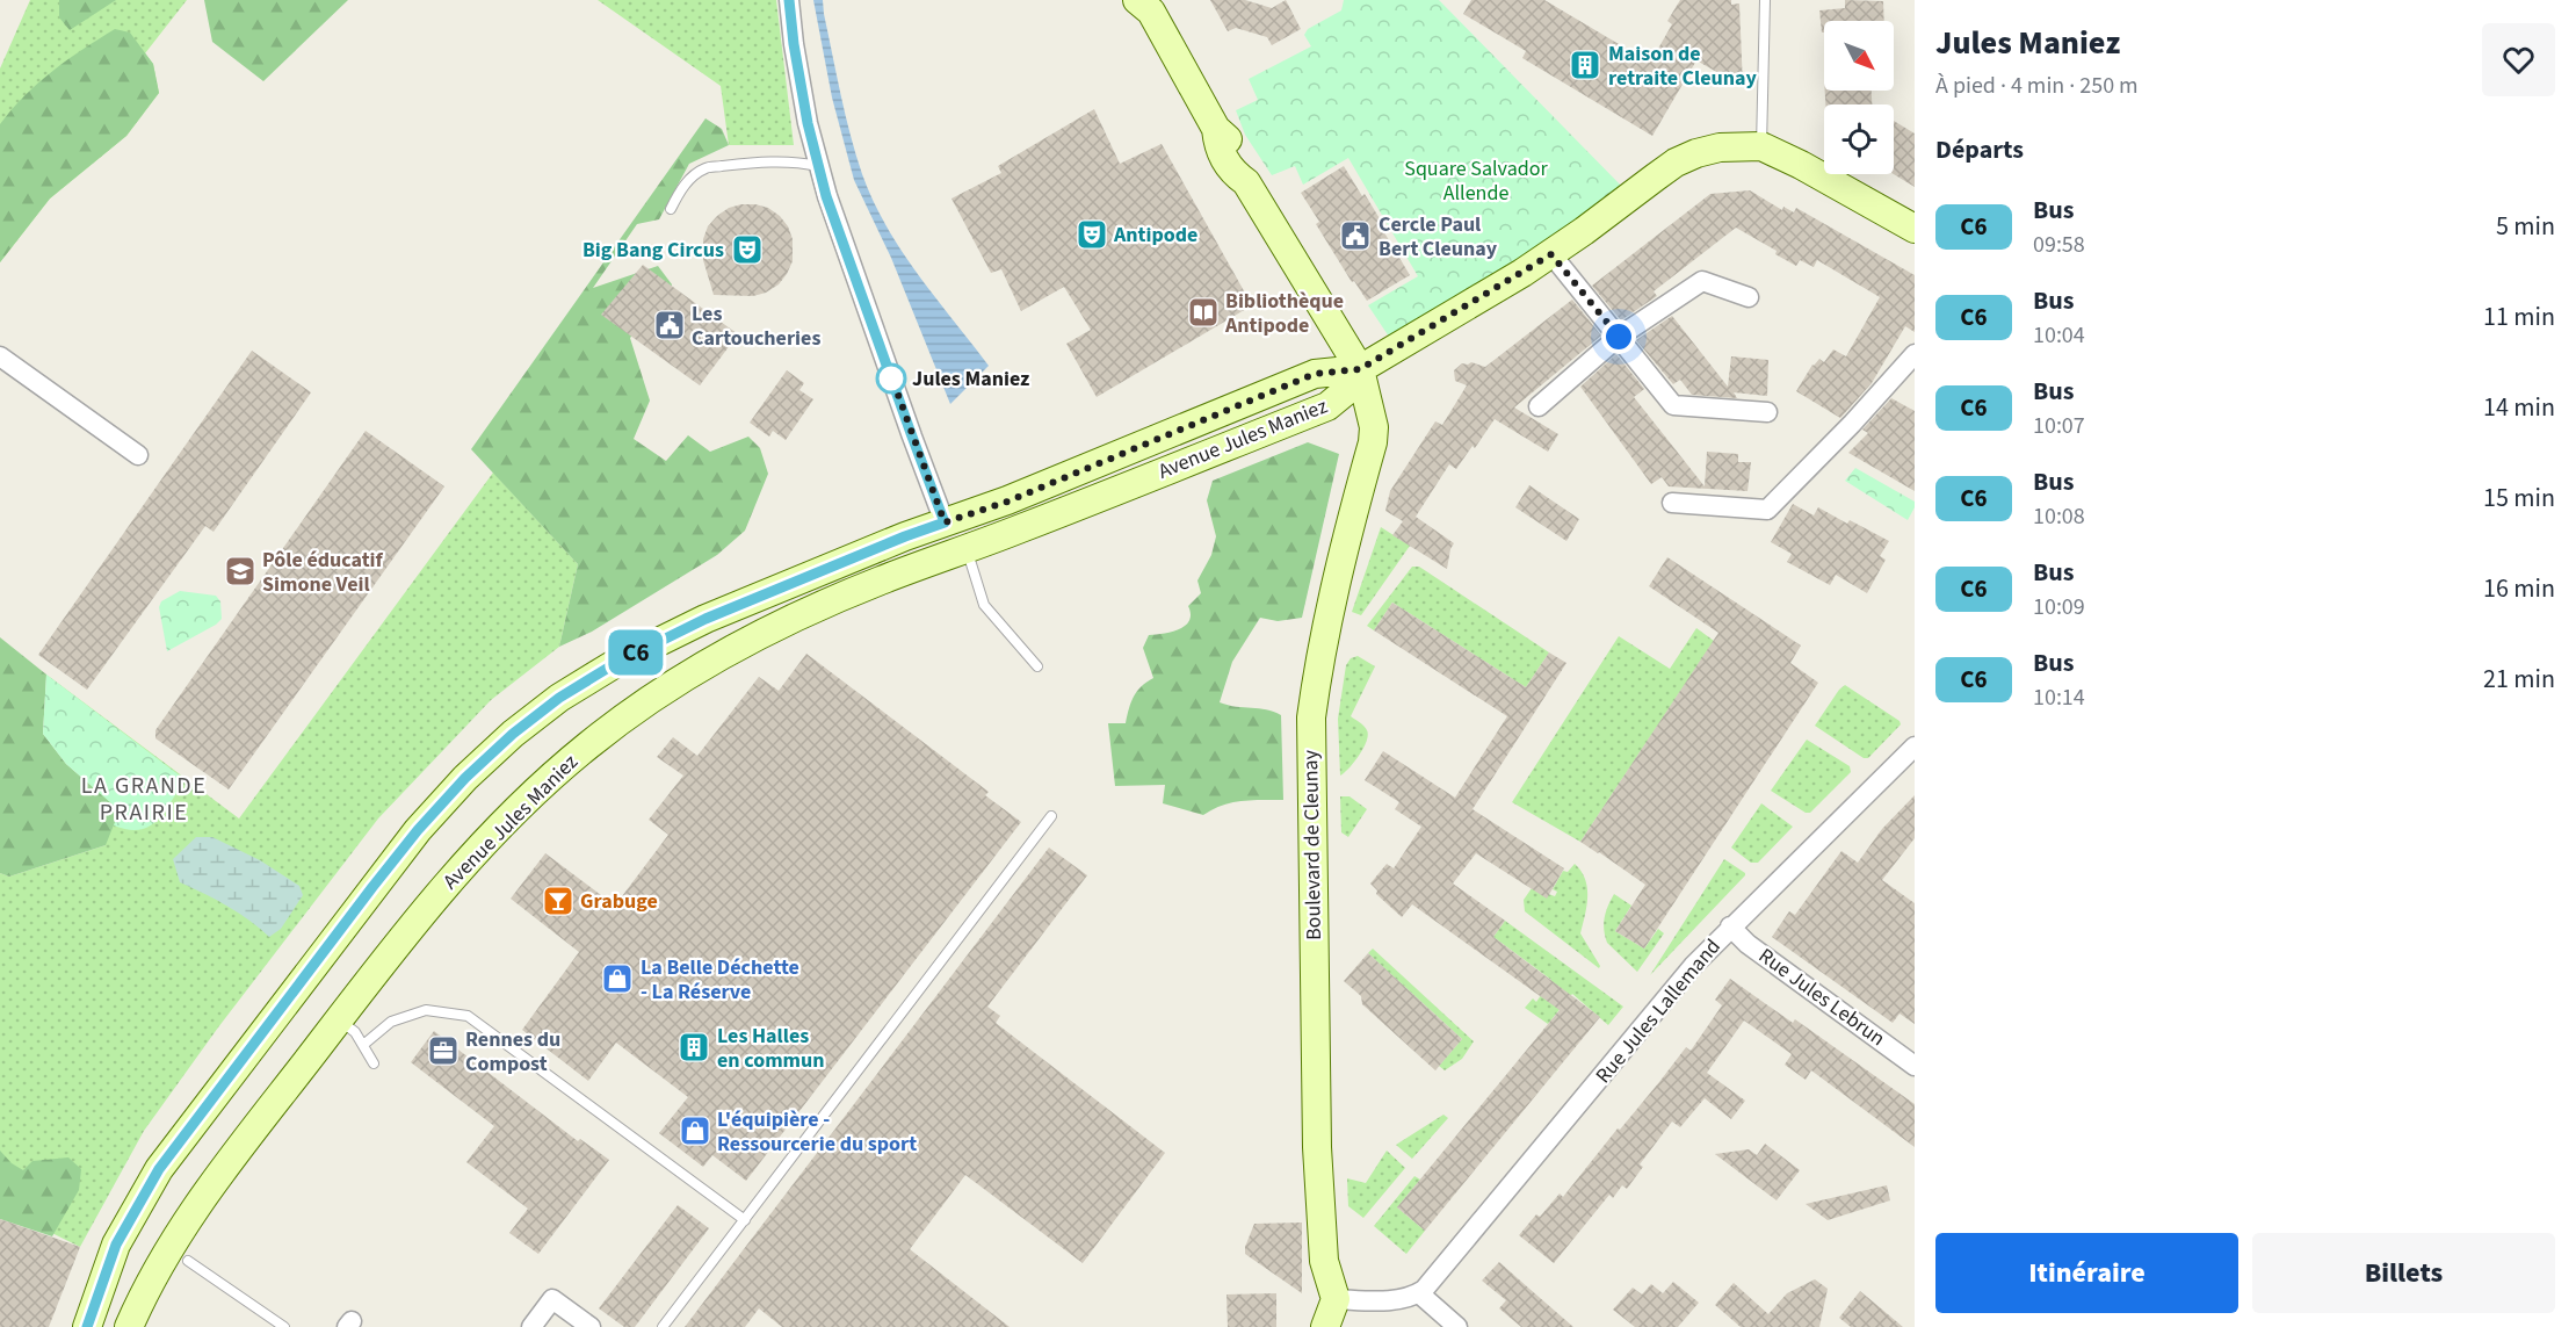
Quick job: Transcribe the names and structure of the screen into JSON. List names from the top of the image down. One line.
{"streets":{"main road":["Avenue Jules Maniez","Boulevard de Cleunay"],"street":["Rue Jules Lebrun","Rue Jules Lallemand"]},"crossings":[["Avenue Jules Maniez","Boulevard de Cleunay"],["Rue Jules Lebrun","Rue Jules Lallemand"]],"districts":["LA GRANDE PRAIRIE"],"parks":["Square Salvador Allende"],"places":{"building":["Maison de retraite Cleunay","Les Halles en commun"],"theatre":["Antipode","Big Bang Circus"],"public building":["Cercle Paul Bert Cleunay","Les Cartoucheries"],"library":["Bibliothèque Antipode"],"other":["Jules Maniez"],"school or university":["Pôle éducatif Simone Veil"],"bar":["Grabuge"],"shop":["La Belle Déchette - La Réserve","L'équipière - Ressourcerie du sport"],"office":["Rennes du Compost"]},"lines":["bus line C6"],"north":"bottom right","page":{"on_map":"C6","heading":[["Jules Maniez","À pied · 4 min · 250 m"],"Départs"],"list":[{"mark":"C6","name":"Bus","note":"09:58","value":"5 min"},{"mark":"C6","name":"Bus","note":"10:04","value":"11 min"},{"mark":"C6","name":"Bus","note":"10:07","value":"14 min"},{"mark":"C6","name":"Bus","note":"10:08","value":"15 min"},{"mark":"C6","name":"Bus","note":"10:09","value":"16 min"},{"mark":"C6","name":"Bus","note":"10:14","value":"21 min"}],"buttons":["Itinéraire","Billets"]}}
